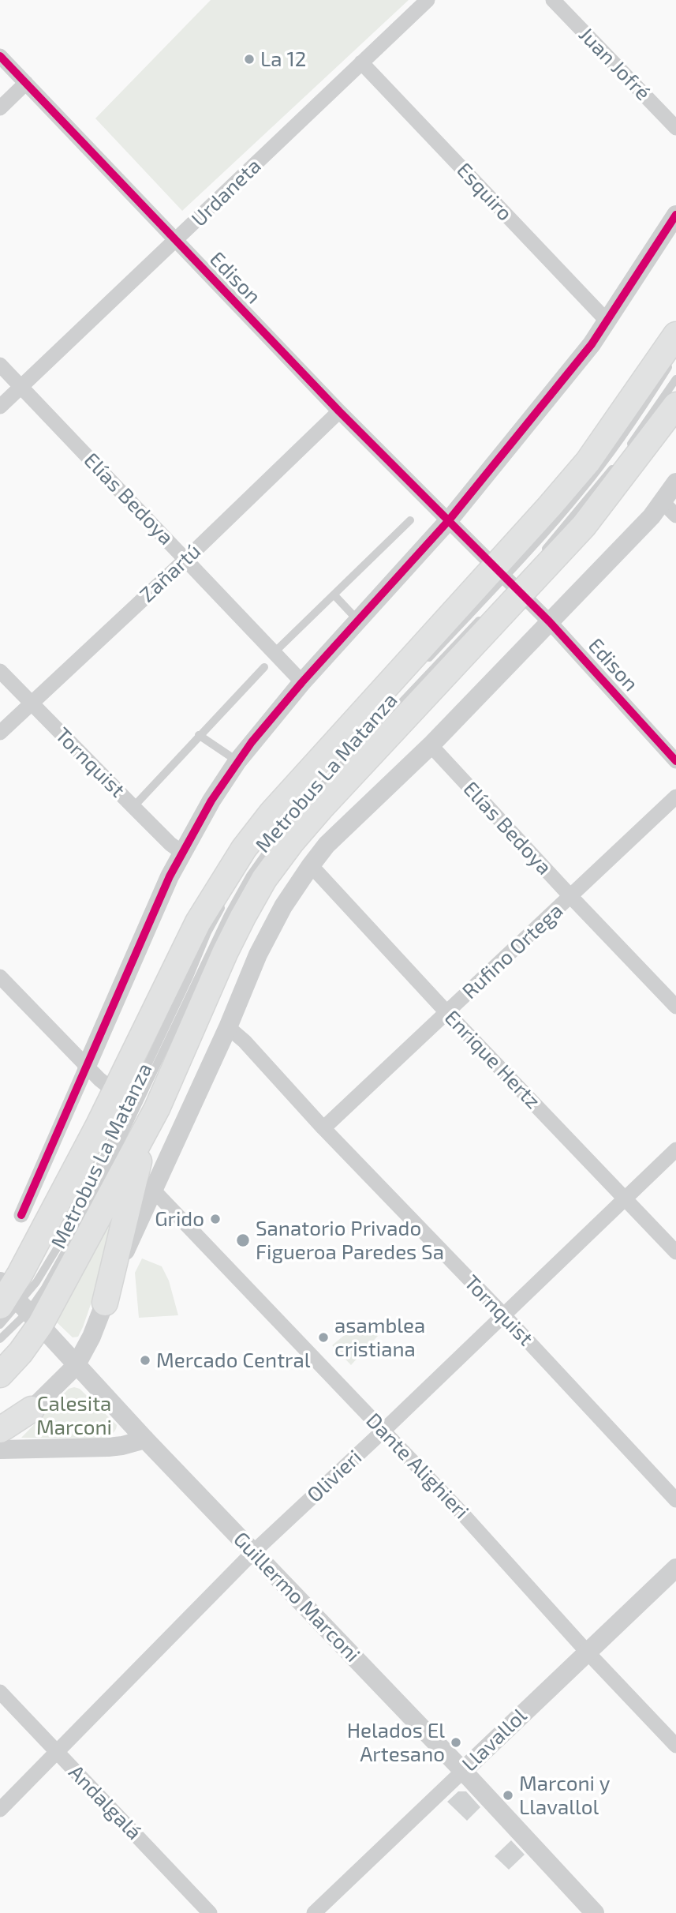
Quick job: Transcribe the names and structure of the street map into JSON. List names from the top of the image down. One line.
{"streets":{"street":["Juan Jofré","Esquiro","Urdaneta","Edison","Elías Bedoya","Zañartú","Tornquist","Rufino Ortega","Enrique Hertz","Dante Alighieri","Olivieri","Guillermo Marconi","Llavallol","Andalgalá"],"lane":["Metrobus La Matanza"]},"crossings":[["Esquiro","Urdaneta"],["Urdaneta","Edison"],["Urdaneta","Elías Bedoya"],["Edison","Zañartú"],["Edison","Metrobus La Matanza"],["Elías Bedoya","Zañartú"],["Elías Bedoya","Rufino Ortega"],["Zañartú","Tornquist"],["Tornquist","Rufino Ortega"],["Tornquist","Olivieri"],["Metrobus La Matanza","Guillermo Marconi"],["Rufino Ortega","Enrique Hertz"],["Enrique Hertz","Olivieri"],["Dante Alighieri","Olivieri"],["Dante Alighieri","Llavallol"],["Olivieri","Guillermo Marconi"],["Olivieri","Andalgalá"],["Guillermo Marconi","Llavallol"]],"parks":["Calesita Marconi"],"places":["La 12","Grido","Sanatorio Privado Figueroa Paredes Sa","asamblea cristiana","Mercado Central","Helados El Artesano","Marconi y Llavallol"]}
